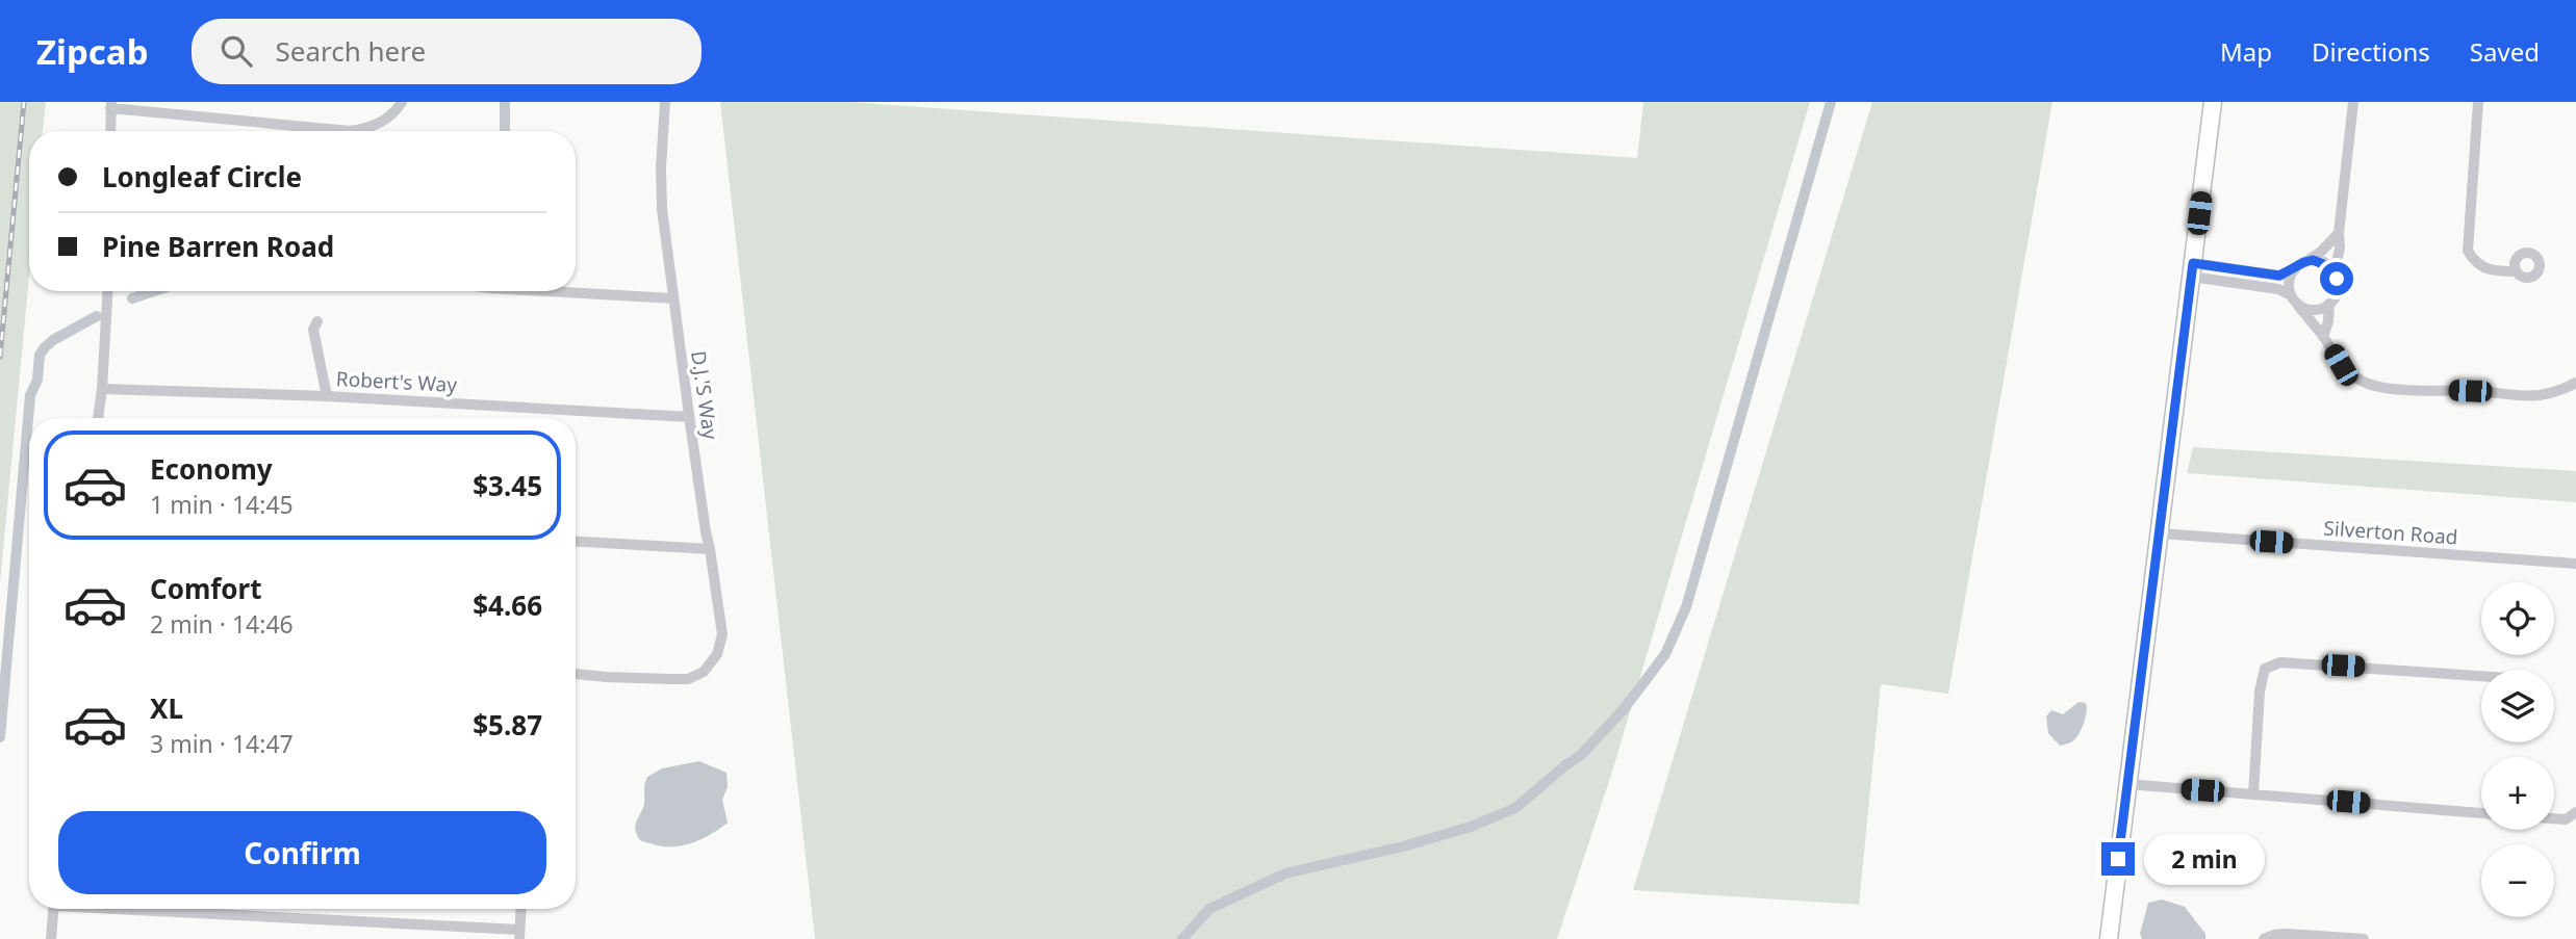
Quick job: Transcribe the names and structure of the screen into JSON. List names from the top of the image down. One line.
{"streets":{"street":["Robert's Way","D.J.'S Way","Silverton Road"]},"crossings":[["Robert's Way","D.J.'S Way"]],"page":{"header":"Zipcab","search":"Search here","nav":["Map","Directions","Saved"],"banner":["Longleaf Circle","Pine Barren Road"],"list":[{"name":"Economy","note":"1 min · 14:45","value":"$3.45"},{"name":"Comfort","note":"2 min · 14:46","value":"$4.66"},{"name":"XL","note":"3 min · 14:47","value":"$5.87"}],"map_buttons":["+","−"],"buttons":"Confirm","bubble":"2 min"}}
